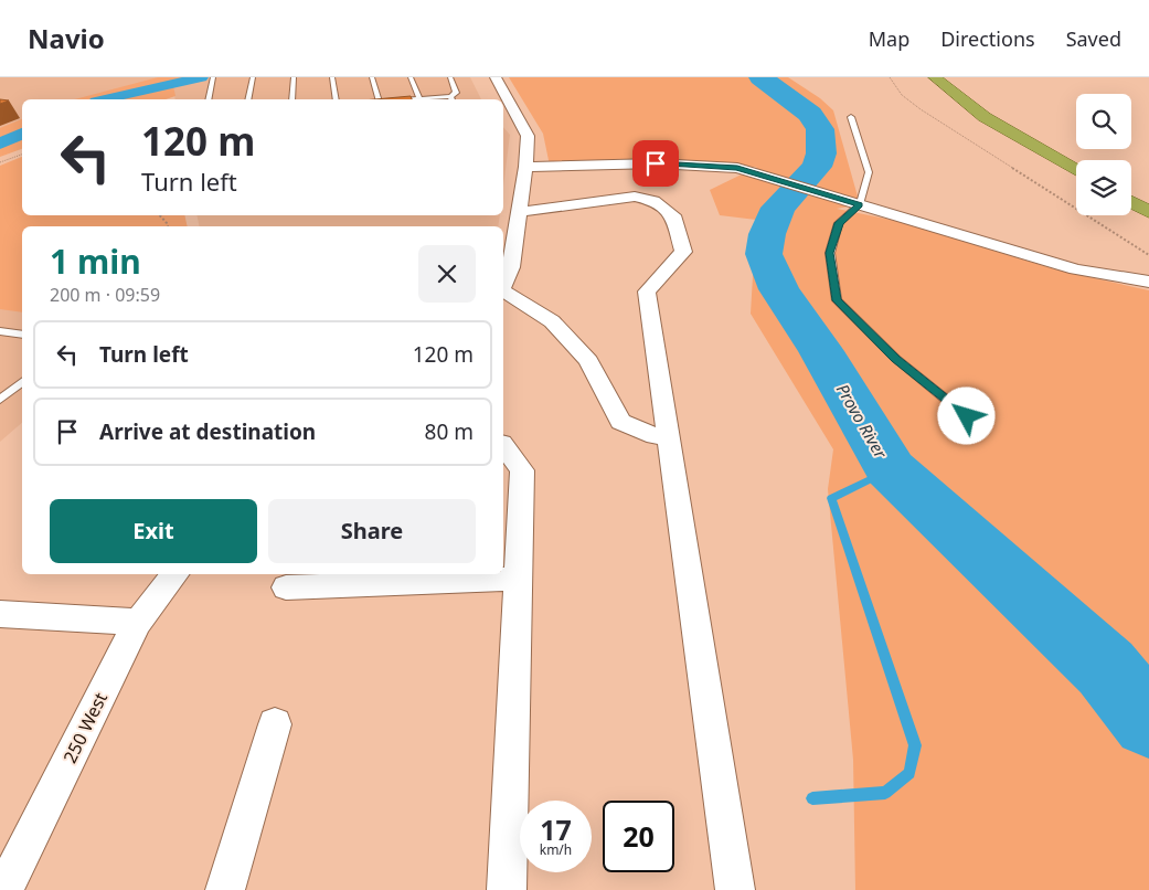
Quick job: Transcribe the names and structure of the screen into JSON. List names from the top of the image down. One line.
{"streets":{"street":["250 West"]},"water":["Provo River"],"page":{"header":"Navio","nav":["Map","Directions","Saved"],"turn":["120 m","Turn left"],"heading":["1 min","200 m · 09:59"],"list":[{"name":"Turn left","value":"120 m"},{"name":"Arrive at destination","value":"80 m"}],"buttons":["Exit","Share"],"speed":"17 km/h","limit":"20"}}
